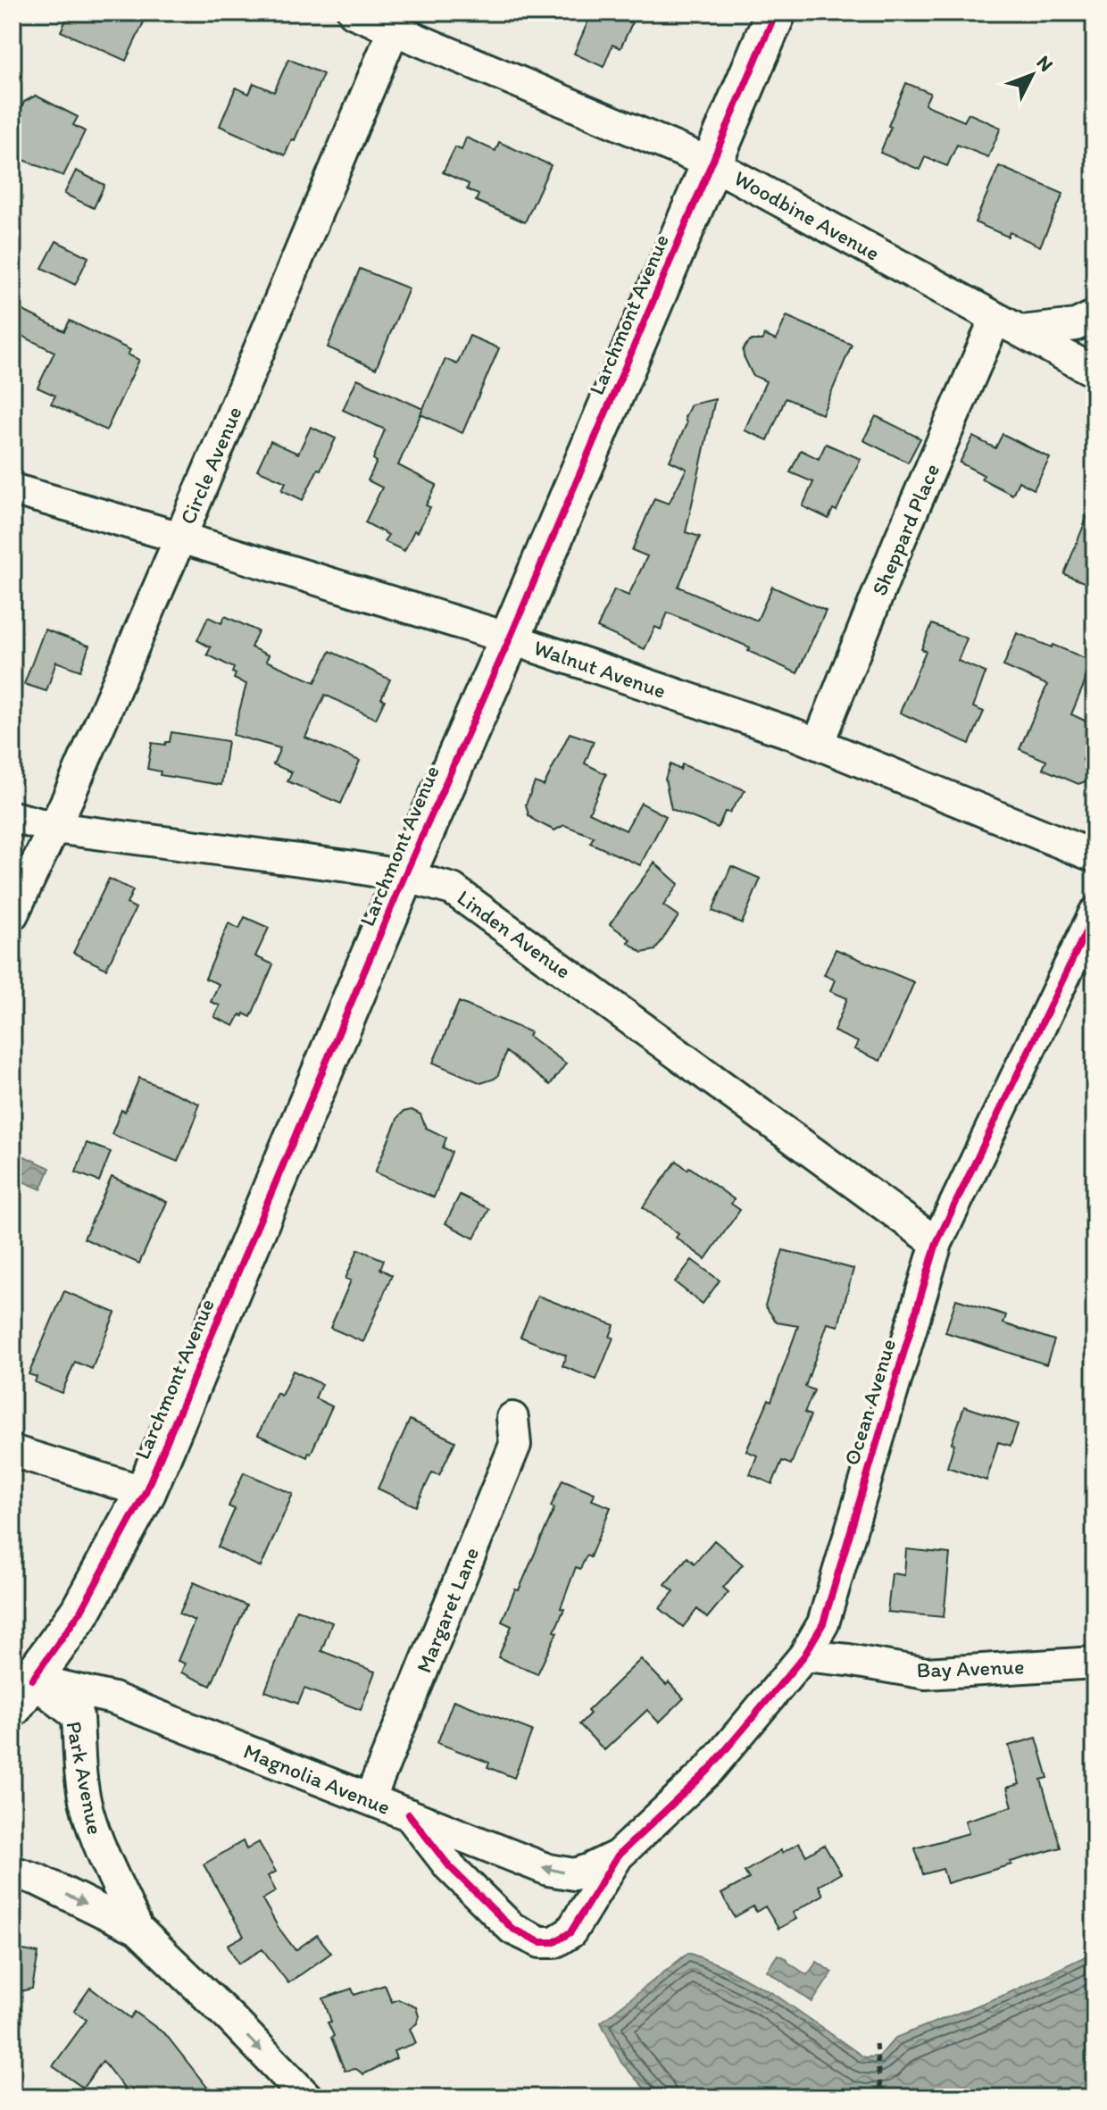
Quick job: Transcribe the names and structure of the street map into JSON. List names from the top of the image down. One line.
{"streets":{"street":["Woodbine Avenue","Larchmont Avenue","Circle Avenue","Sheppard Place","Walnut Avenue","Linden Avenue","Ocean Avenue","Margaret Lane","Bay Avenue","Park Avenue","Magnolia Avenue"]},"crossings":[["Woodbine Avenue","Larchmont Avenue"],["Woodbine Avenue","Circle Avenue"],["Woodbine Avenue","Sheppard Place"],["Larchmont Avenue","Walnut Avenue"],["Larchmont Avenue","Linden Avenue"],["Larchmont Avenue","Park Avenue"],["Larchmont Avenue","Magnolia Avenue"],["Circle Avenue","Walnut Avenue"],["Circle Avenue","Linden Avenue"],["Sheppard Place","Walnut Avenue"],["Linden Avenue","Ocean Avenue"],["Ocean Avenue","Bay Avenue"],["Ocean Avenue","Magnolia Avenue"],["Margaret Lane","Magnolia Avenue"],["Park Avenue","Magnolia Avenue"]],"one_way":["Park Avenue"],"north":"top right"}
